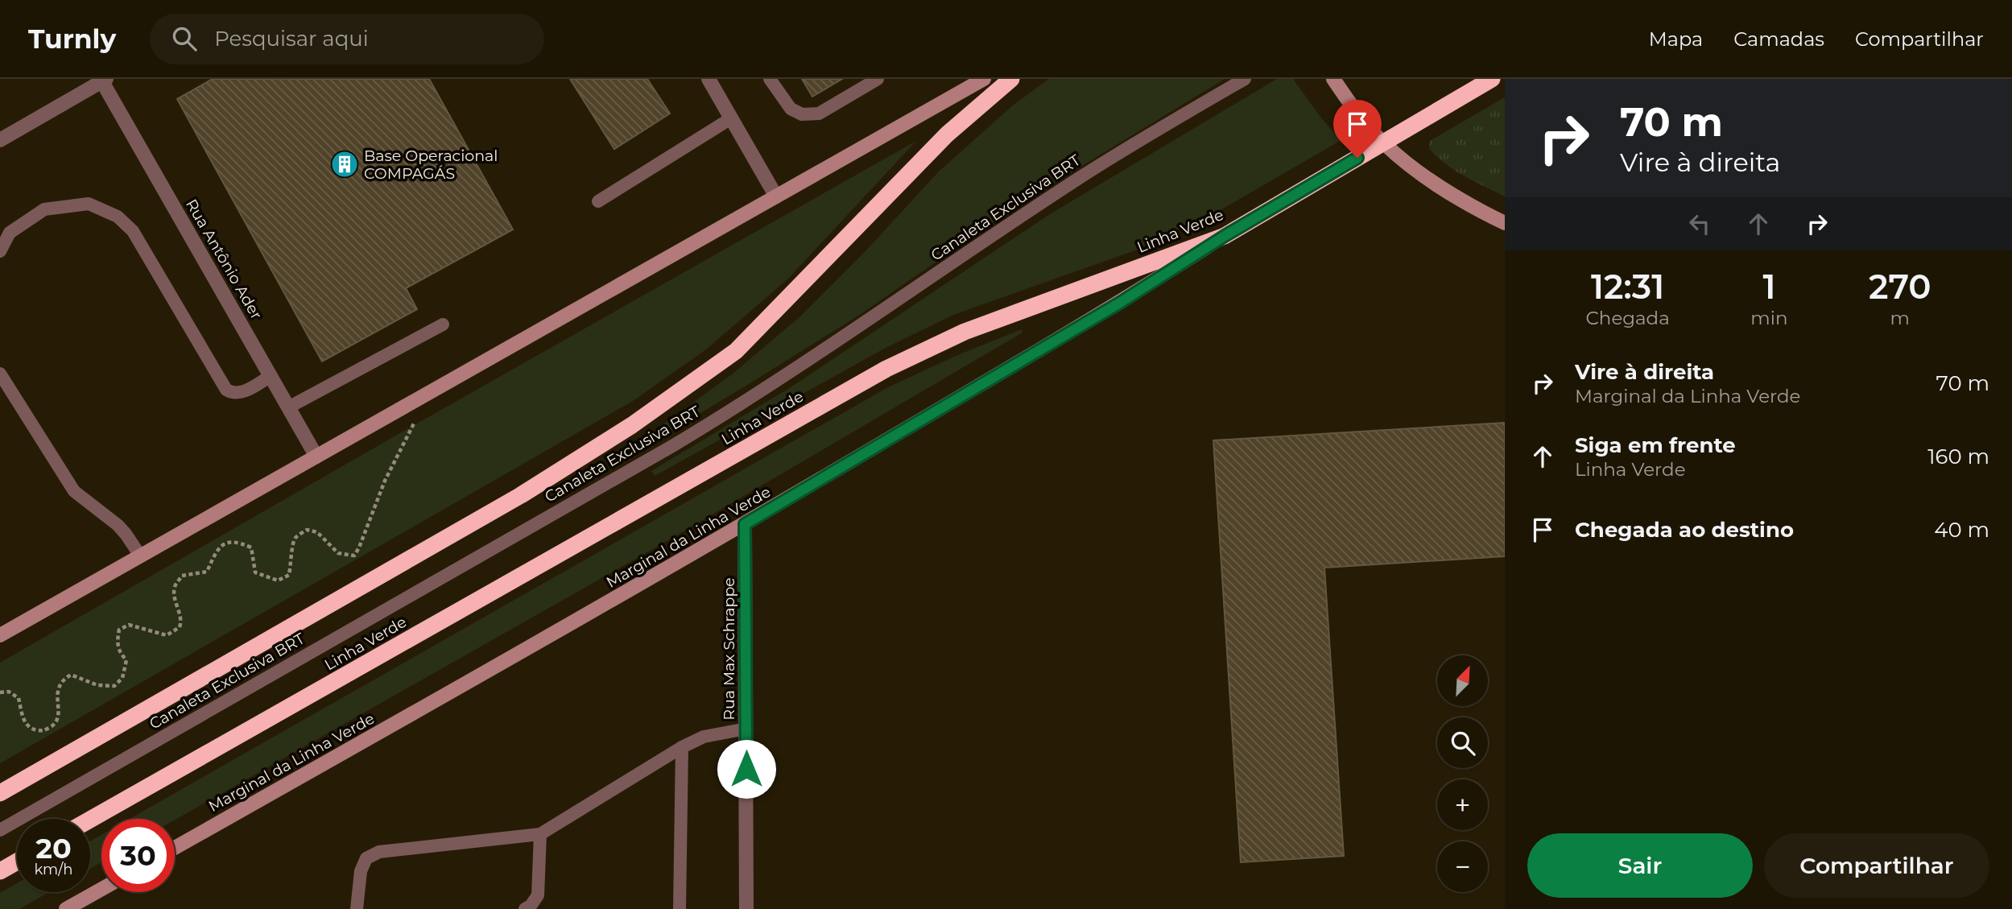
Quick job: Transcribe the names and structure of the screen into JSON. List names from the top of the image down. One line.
{"streets":{"highway":["Linha Verde"],"main road":["Marginal da Linha Verde"],"street":["Rua Antônio Ader","Rua Max Schrappe"],"lane":["Canaleta Exclusiva BRT"]},"crossings":[["Linha Verde","Marginal da Linha Verde"],["Marginal da Linha Verde","Rua Max Schrappe"]],"places":{"building":["Base Operacional COMPAGÁS"]},"north":"top right","page":{"header":"Turnly","search":"Pesquisar aqui","nav":["Mapa","Camadas","Compartilhar"],"turn":["70 m","Vire à direita"],"eta":["12:31","Chegada","1","min","270","m"],"list":[{"name":"Vire à direita","note":"Marginal da Linha Verde","value":"70 m"},{"name":"Siga em frente","note":"Linha Verde","value":"160 m"},{"name":"Chegada ao destino","value":"40 m"}],"map_buttons":["+","−"],"speed":"20 km/h","limit":"30","buttons":["Sair","Compartilhar"]}}
